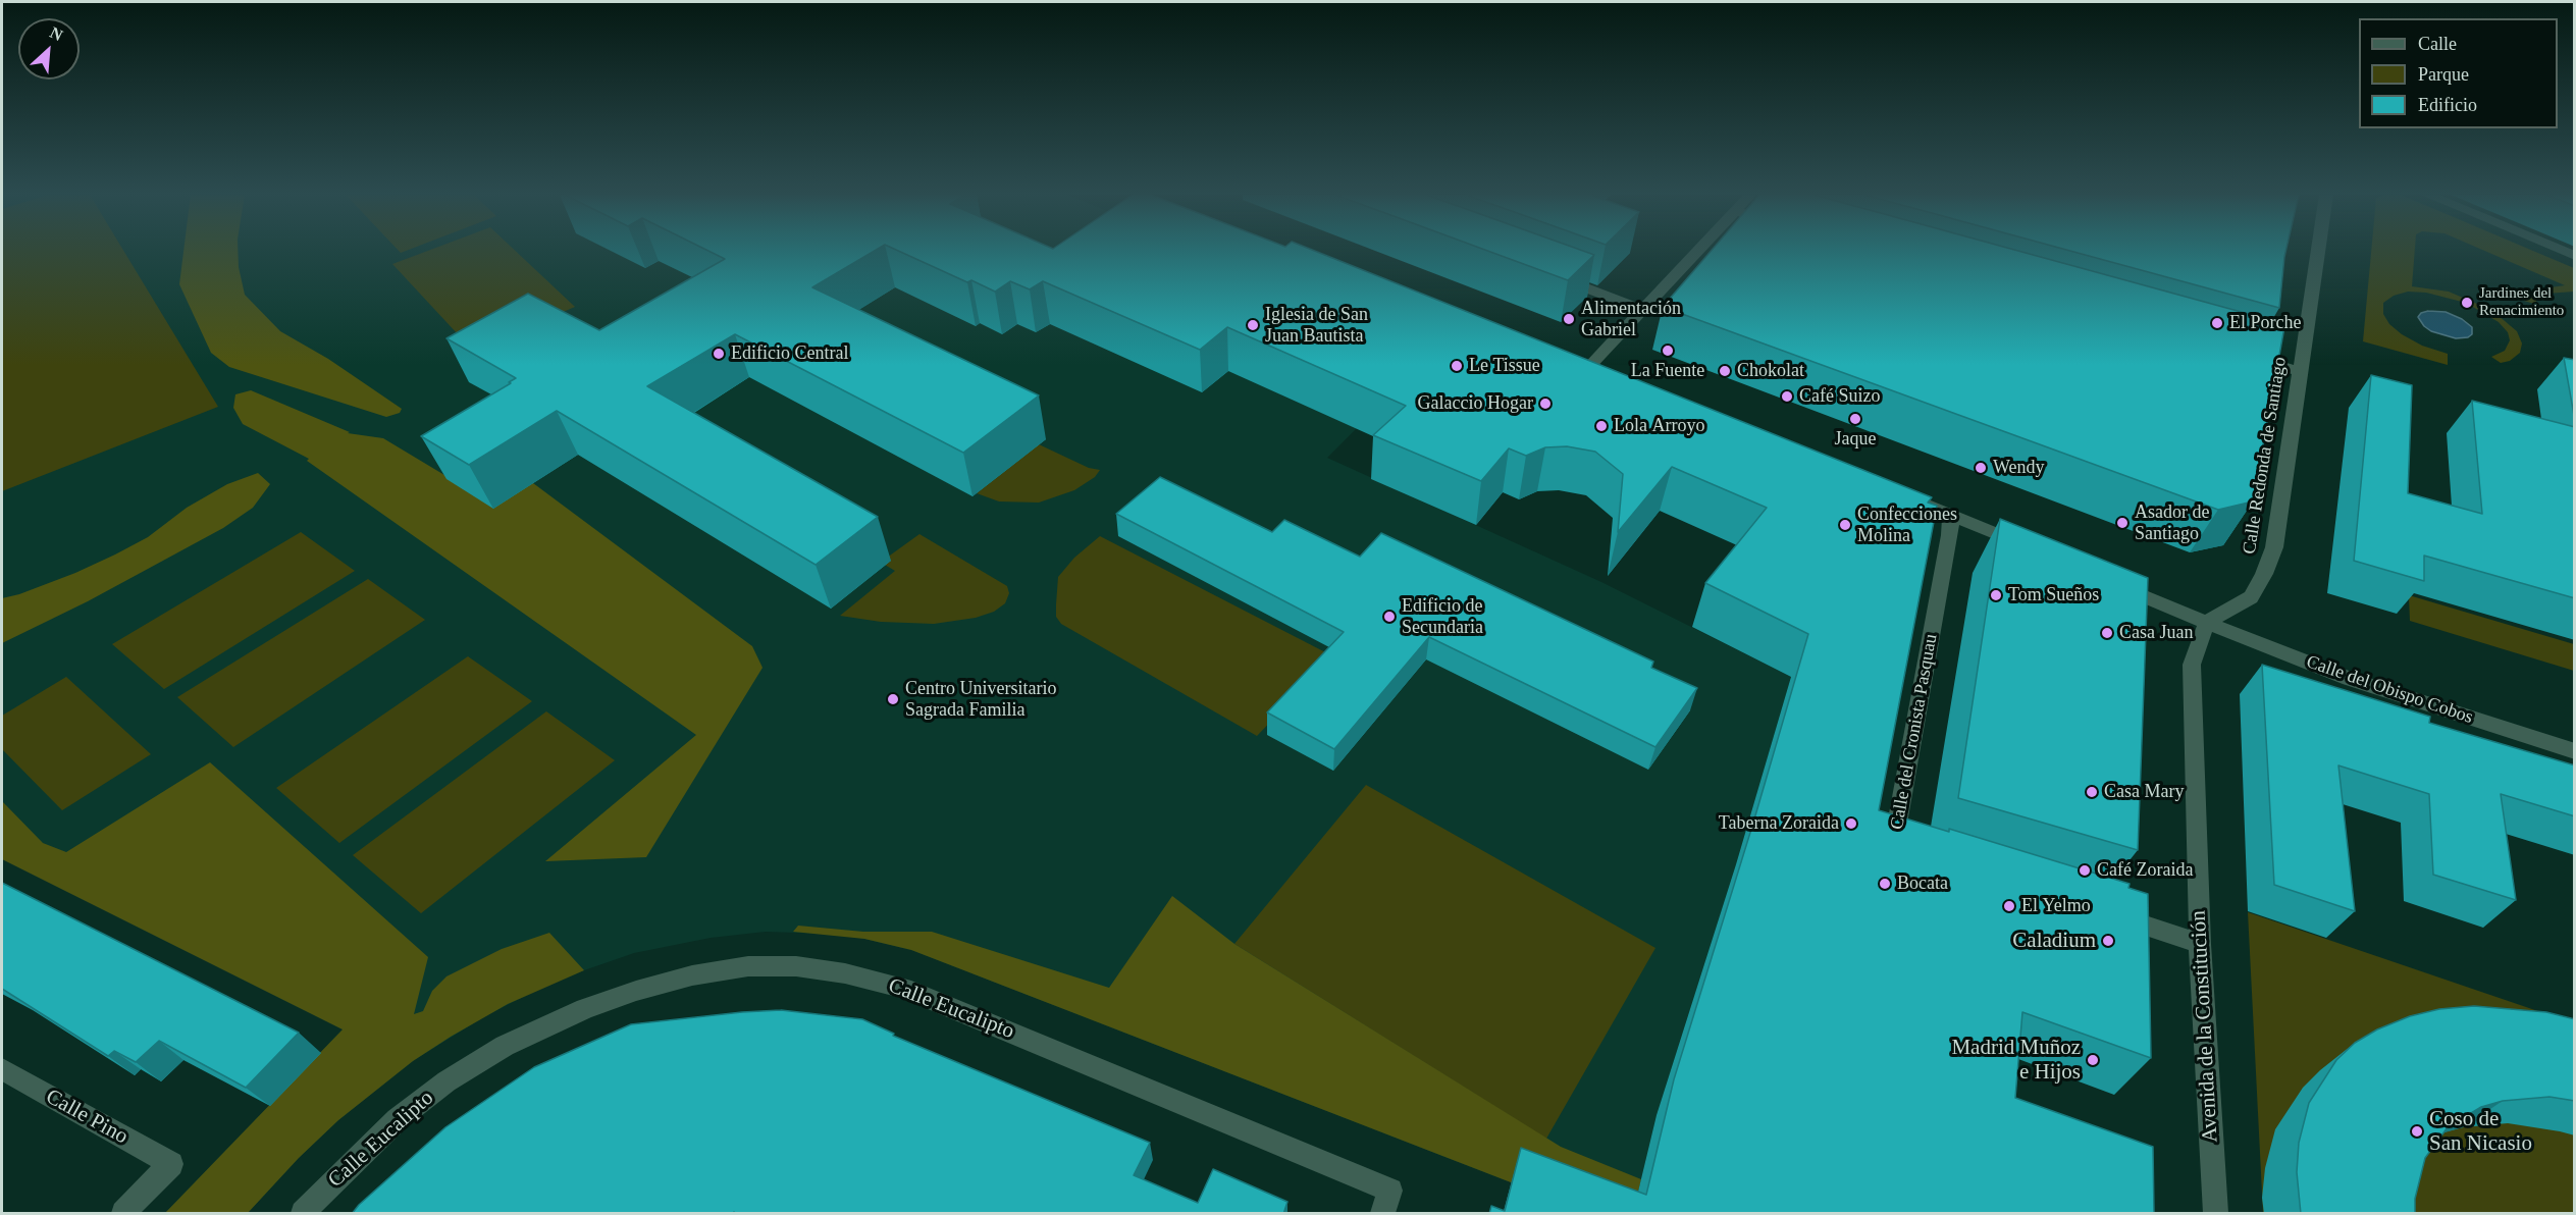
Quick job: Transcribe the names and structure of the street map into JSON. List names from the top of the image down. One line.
{"streets":{"street":["Calle Redonda de Santiago","Calle del Obispo Cobos","Calle del Cronista Pasquau","Calle Eucalipto","Avenida de la Constitución","Calle Pino"]},"crossings":[["Calle Redonda de Santiago","Calle del Obispo Cobos"],["Calle Redonda de Santiago","Avenida de la Constitución"],["Calle del Obispo Cobos","Avenida de la Constitución"]],"places":["Jardines del Renacimiento","Alimentación Gabriel","El Porche","Iglesia de San Juan Bautista","La Fuente","Edificio Central","Le Tissue","Chokolat","Café Suizo","Galaccio Hogar","Jaque","Lola Arroyo","Wendy","Asador de Santiago","Confecciones Molina","Tom Sueños","Edificio de Secundaria","Casa Juan","Centro Universitario Sagrada Familia","Casa Mary","Taberna Zoraida","Café Zoraida","Bocata","El Yelmo","Caladium","Madrid Muñoz e Hijos","Coso de San Nicasio"],"legend":["Calle","Parque","Edificio"],"north":"top right"}
